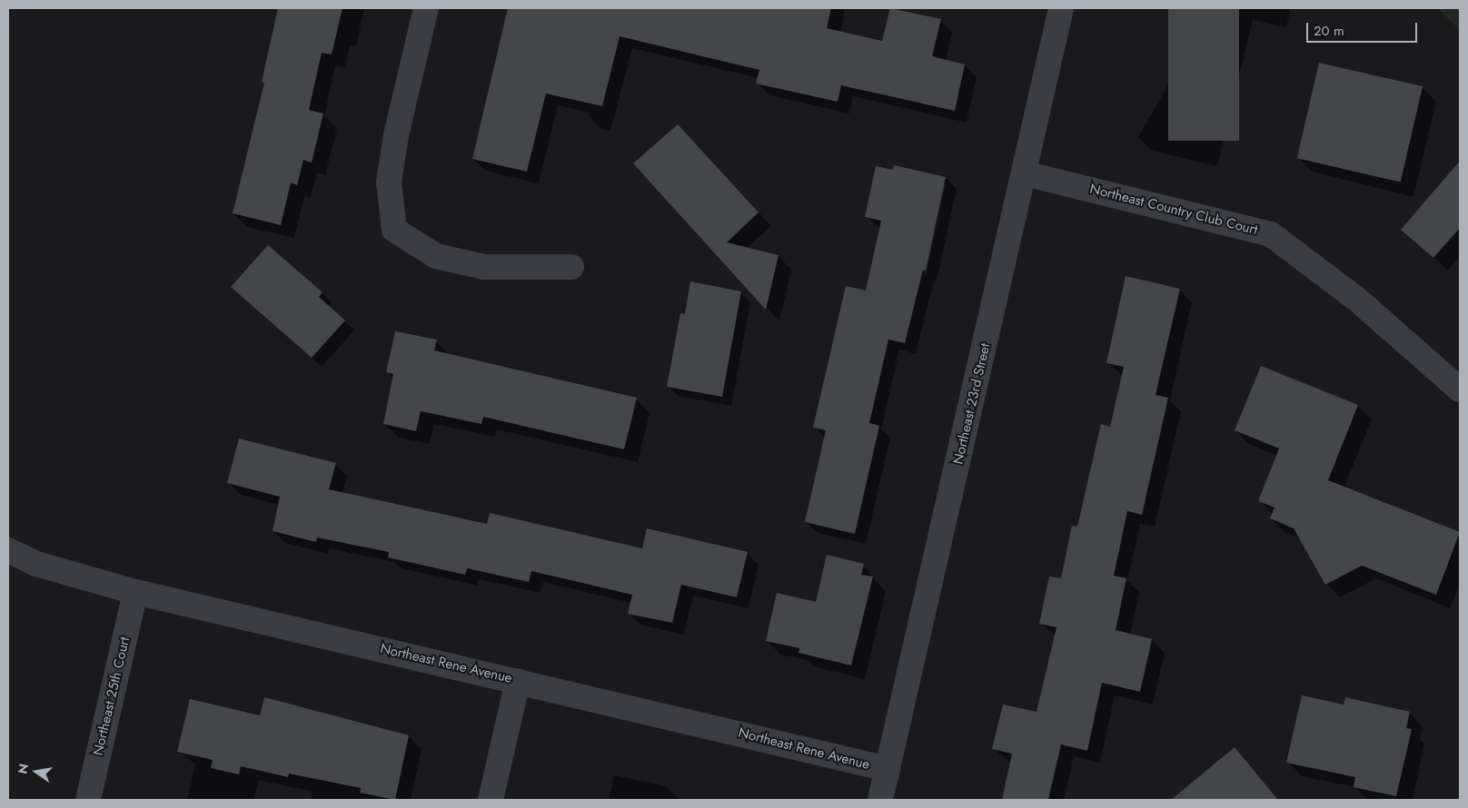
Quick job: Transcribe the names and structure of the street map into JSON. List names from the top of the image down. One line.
{"streets":{"street":["Northeast Country Club Court","Northeast 23rd Street","Northeast Rene Avenue","Northeast 25th Court"]},"crossings":[["Northeast Country Club Court","Northeast 23rd Street"],["Northeast 23rd Street","Northeast Rene Avenue"],["Northeast Rene Avenue","Northeast 25th Court"]],"scale_bar":"20 m","north":"left"}
